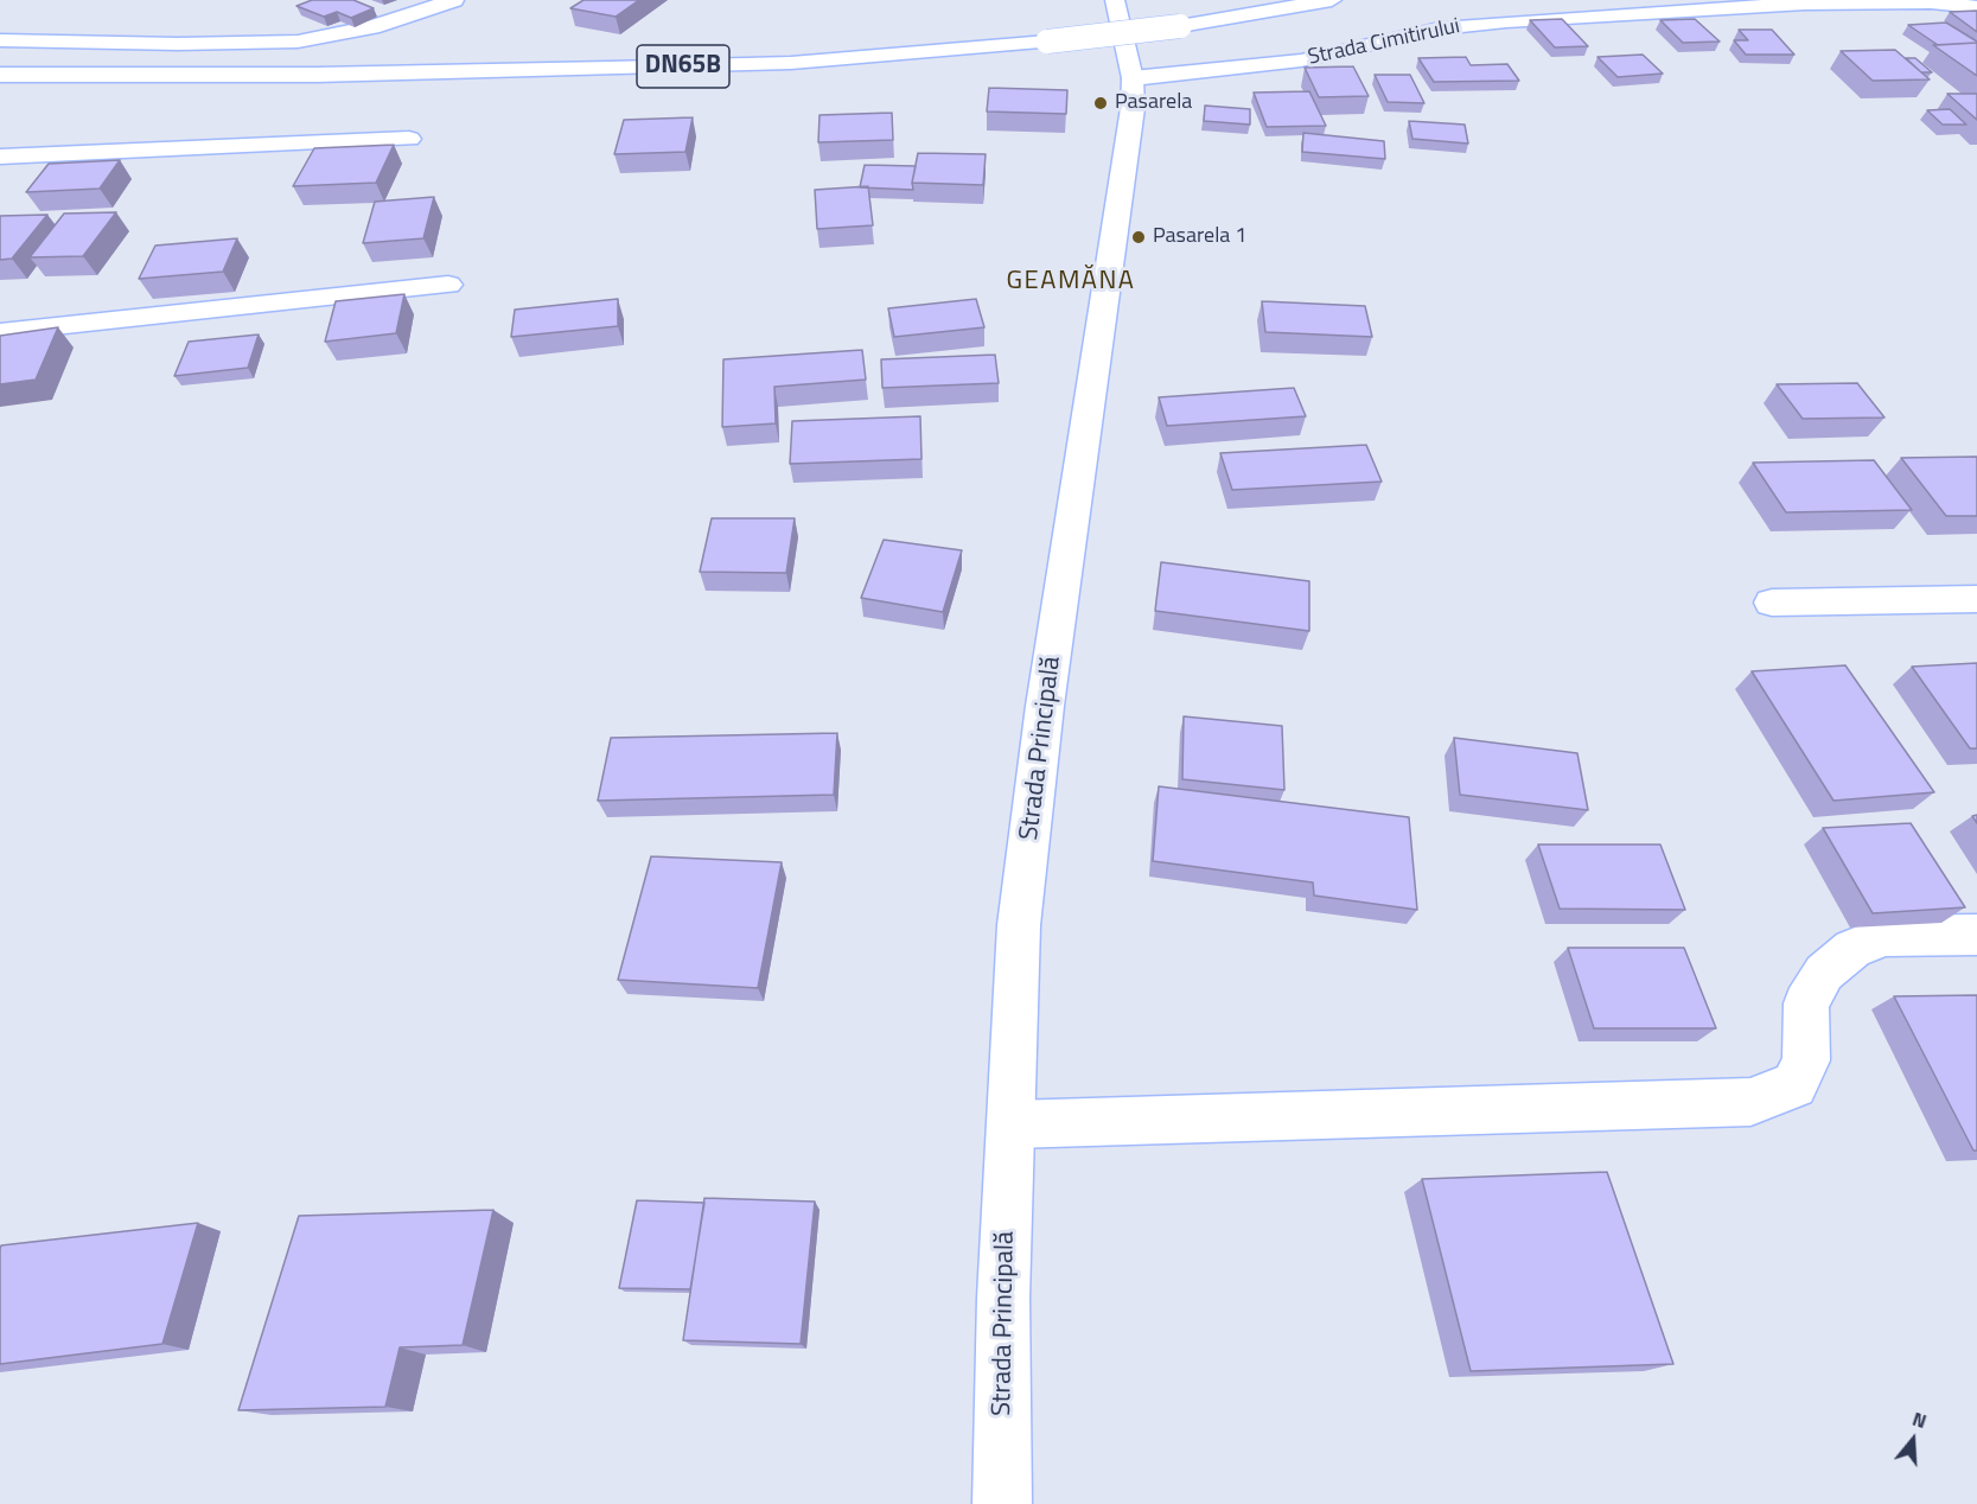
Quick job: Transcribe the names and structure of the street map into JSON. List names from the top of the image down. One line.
{"streets":{"street":["Strada Cimitirului","DN65B","Strada Principală"]},"crossings":[["Strada Cimitirului","Strada Principală"]],"districts":["GEAMĂNA"],"places":["Pasarela","Pasarela 1"],"north":"top"}
